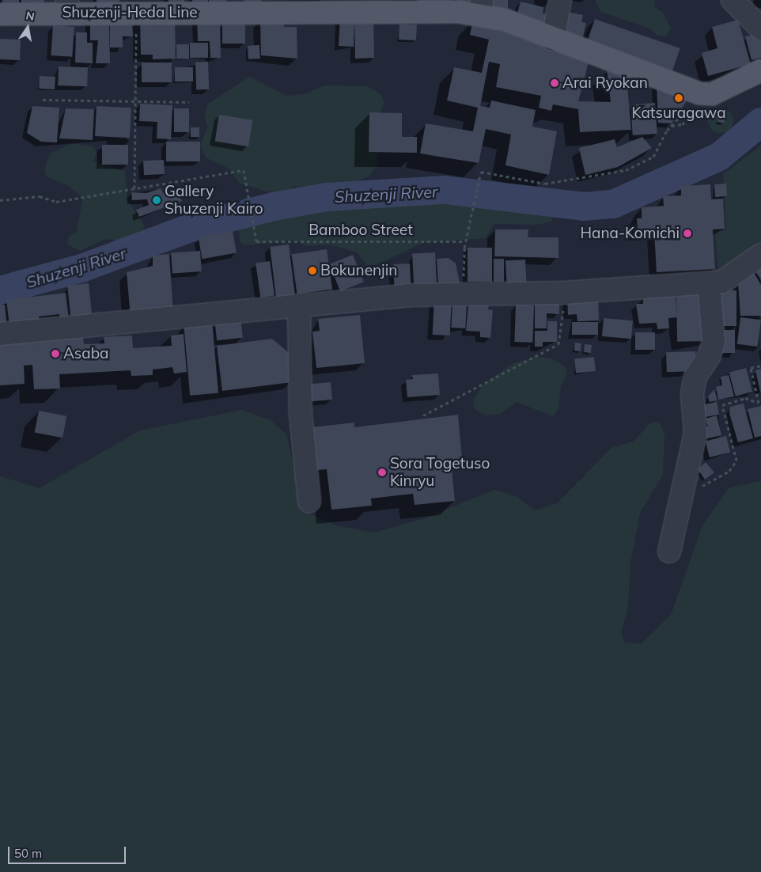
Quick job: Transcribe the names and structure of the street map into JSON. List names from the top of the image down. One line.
{"streets":{"main road":["Shuzenji-Heda Line"],"path":["Bamboo Street"]},"water":["Shuzenji River"],"places":["Arai Ryokan","Katsuragawa","Gallery Shuzenji Kairo","Hana-Komichi","Bokunenjin","Asaba","Sora Togetuso Kinryu"],"scale_bar":"50 m","north":"top"}
